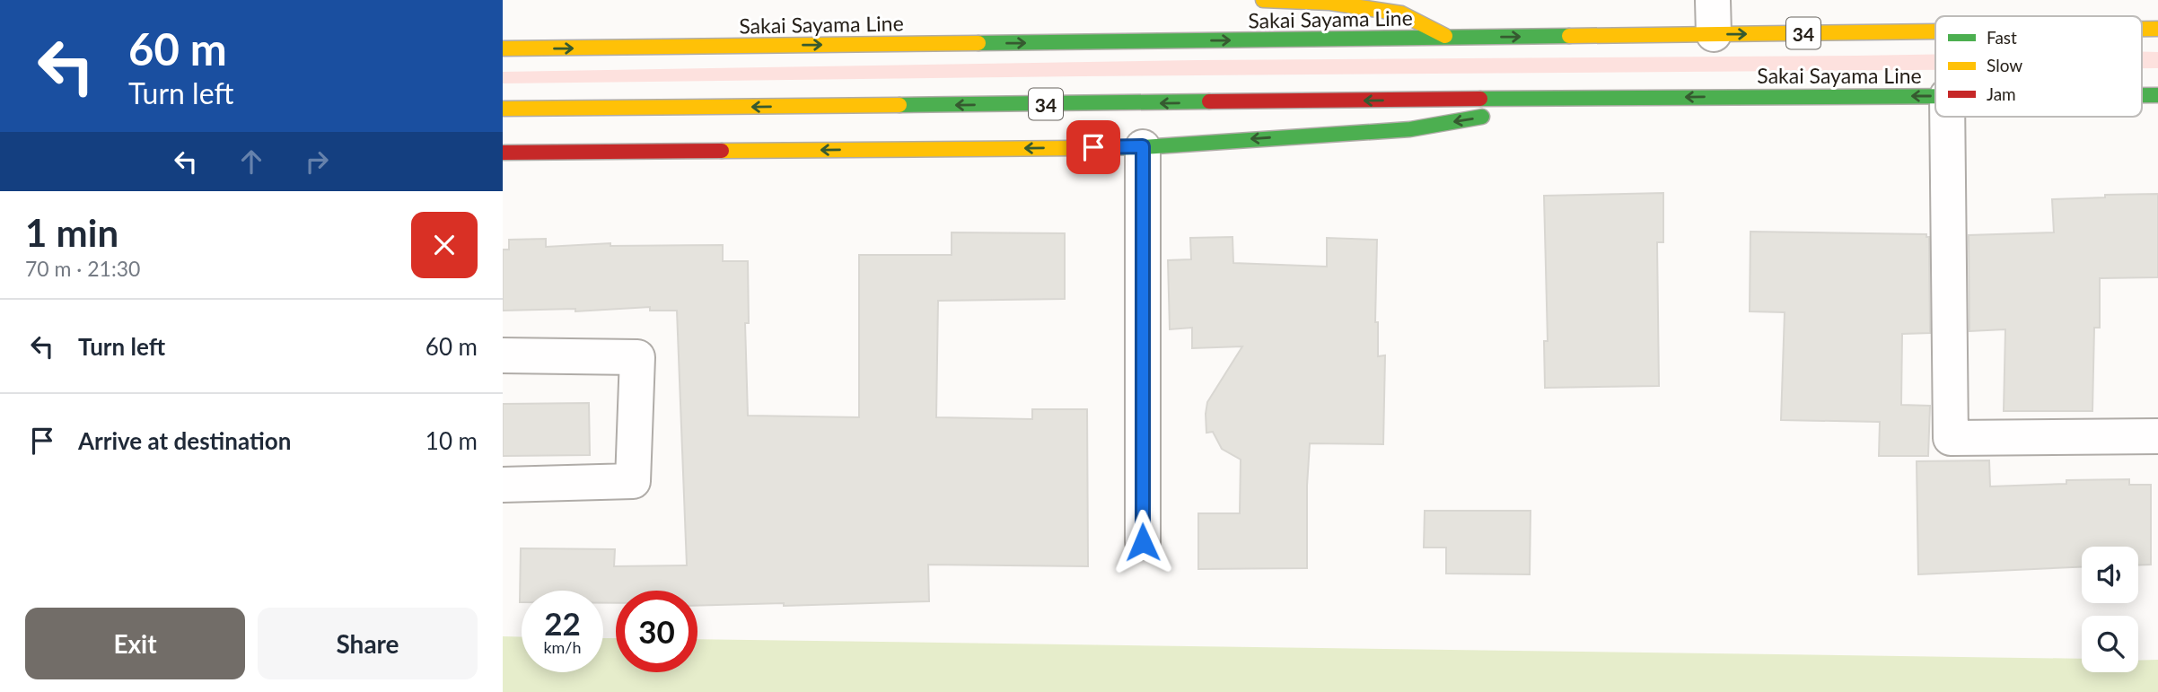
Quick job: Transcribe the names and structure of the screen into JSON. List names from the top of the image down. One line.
{"streets":{"main road":["Sakai Sayama Line","34"]},"legend":["Fast","Slow","Jam"],"page":{"turn":["60 m","Turn left"],"heading":["1 min","70 m · 21:30"],"list":[{"name":"Turn left","value":"60 m"},{"name":"Arrive at destination","value":"10 m"}],"speed":"22 km/h","limit":"30","buttons":["Exit","Share"]}}
